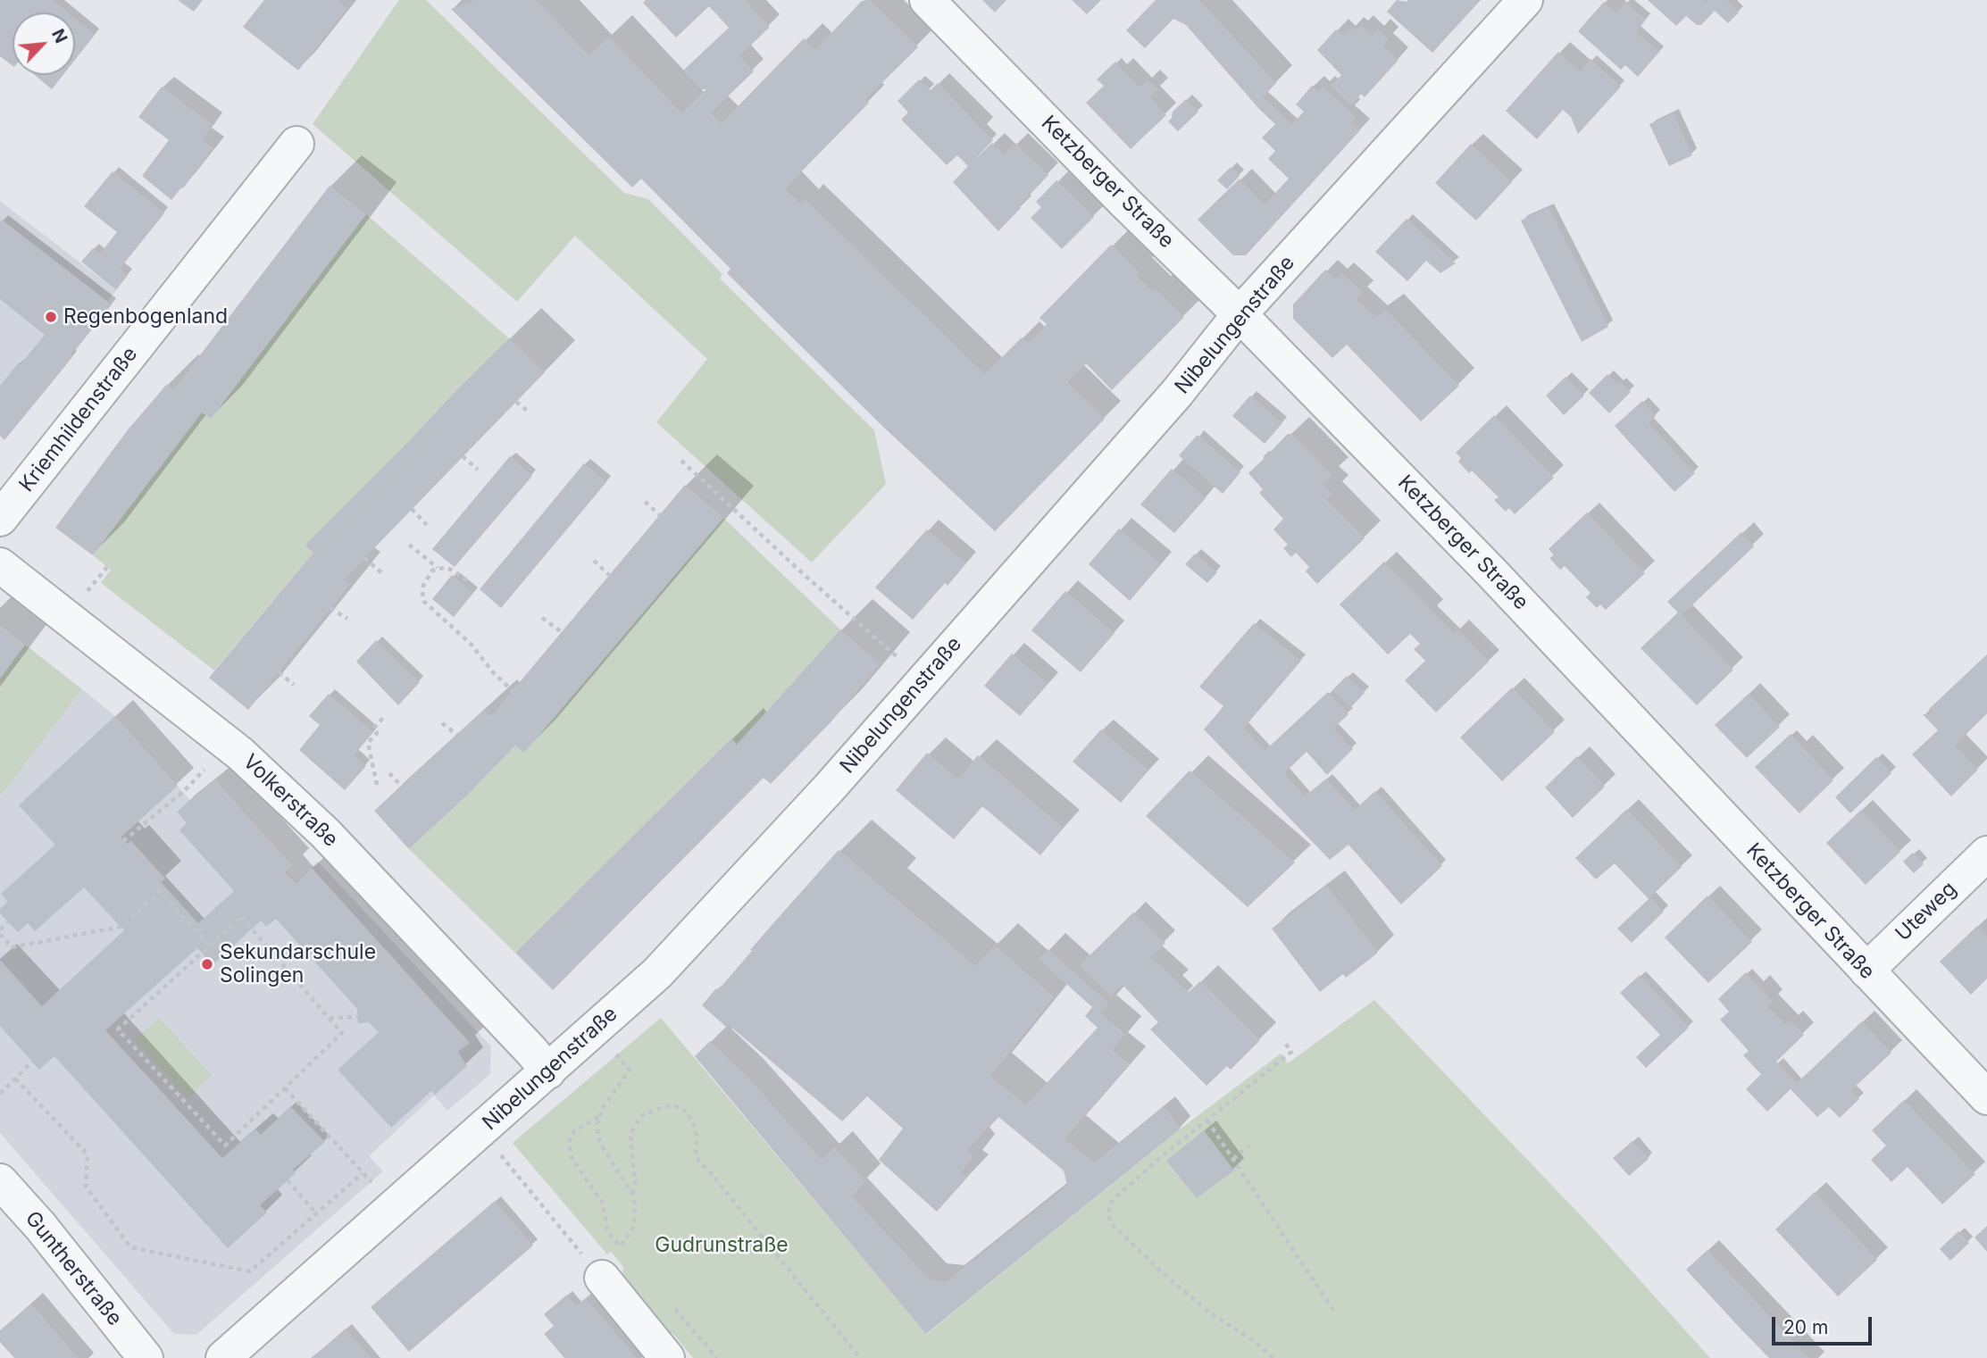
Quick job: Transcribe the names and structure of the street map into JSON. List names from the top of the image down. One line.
{"streets":{"street":["Ketzberger Straße","Nibelungenstraße","Kriemhildenstraße","Volkerstraße","Uteweg","Guntherstraße"]},"crossings":[["Ketzberger Straße","Nibelungenstraße"],["Ketzberger Straße","Uteweg"],["Nibelungenstraße","Volkerstraße"]],"parks":["Gudrunstraße"],"places":["Regenbogenland","Sekundarschule Solingen"],"scale_bar":"20 m","north":"top right"}
